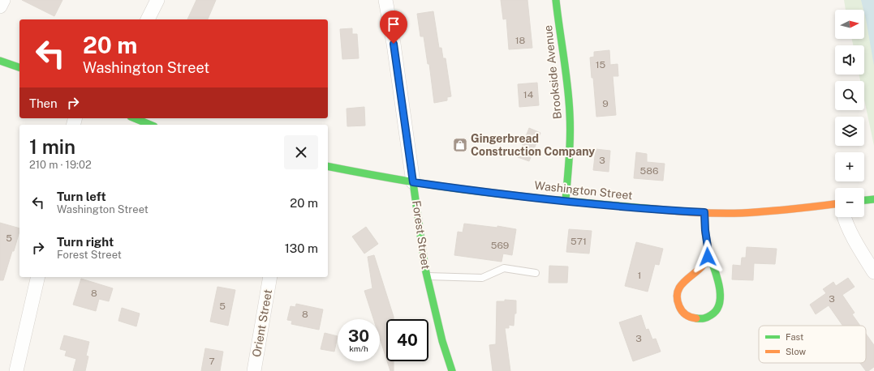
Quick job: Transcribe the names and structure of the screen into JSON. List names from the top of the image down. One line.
{"streets":{"main road":["Brookside Avenue","Washington Street","Forest Street"],"street":["Orient Street"]},"crossings":[["Brookside Avenue","Washington Street"],["Washington Street","Forest Street"]],"places":{"shop":["Gingerbread Construction Company"]},"house_numbers":["18","15","14","9","3","586","5","571","569","1","8","3","5","8","3","7"],"legend":["Fast","Slow"],"north":"right","page":{"map_buttons":["+","−"],"turn":["20 m","Washington Street"],"then":"Then","heading":["1 min","210 m · 19:02"],"list":[{"name":"Turn left","note":"Washington Street","value":"20 m"},{"name":"Turn right","note":"Forest Street","value":"130 m"}],"speed":"30 km/h","limit":"40"}}
